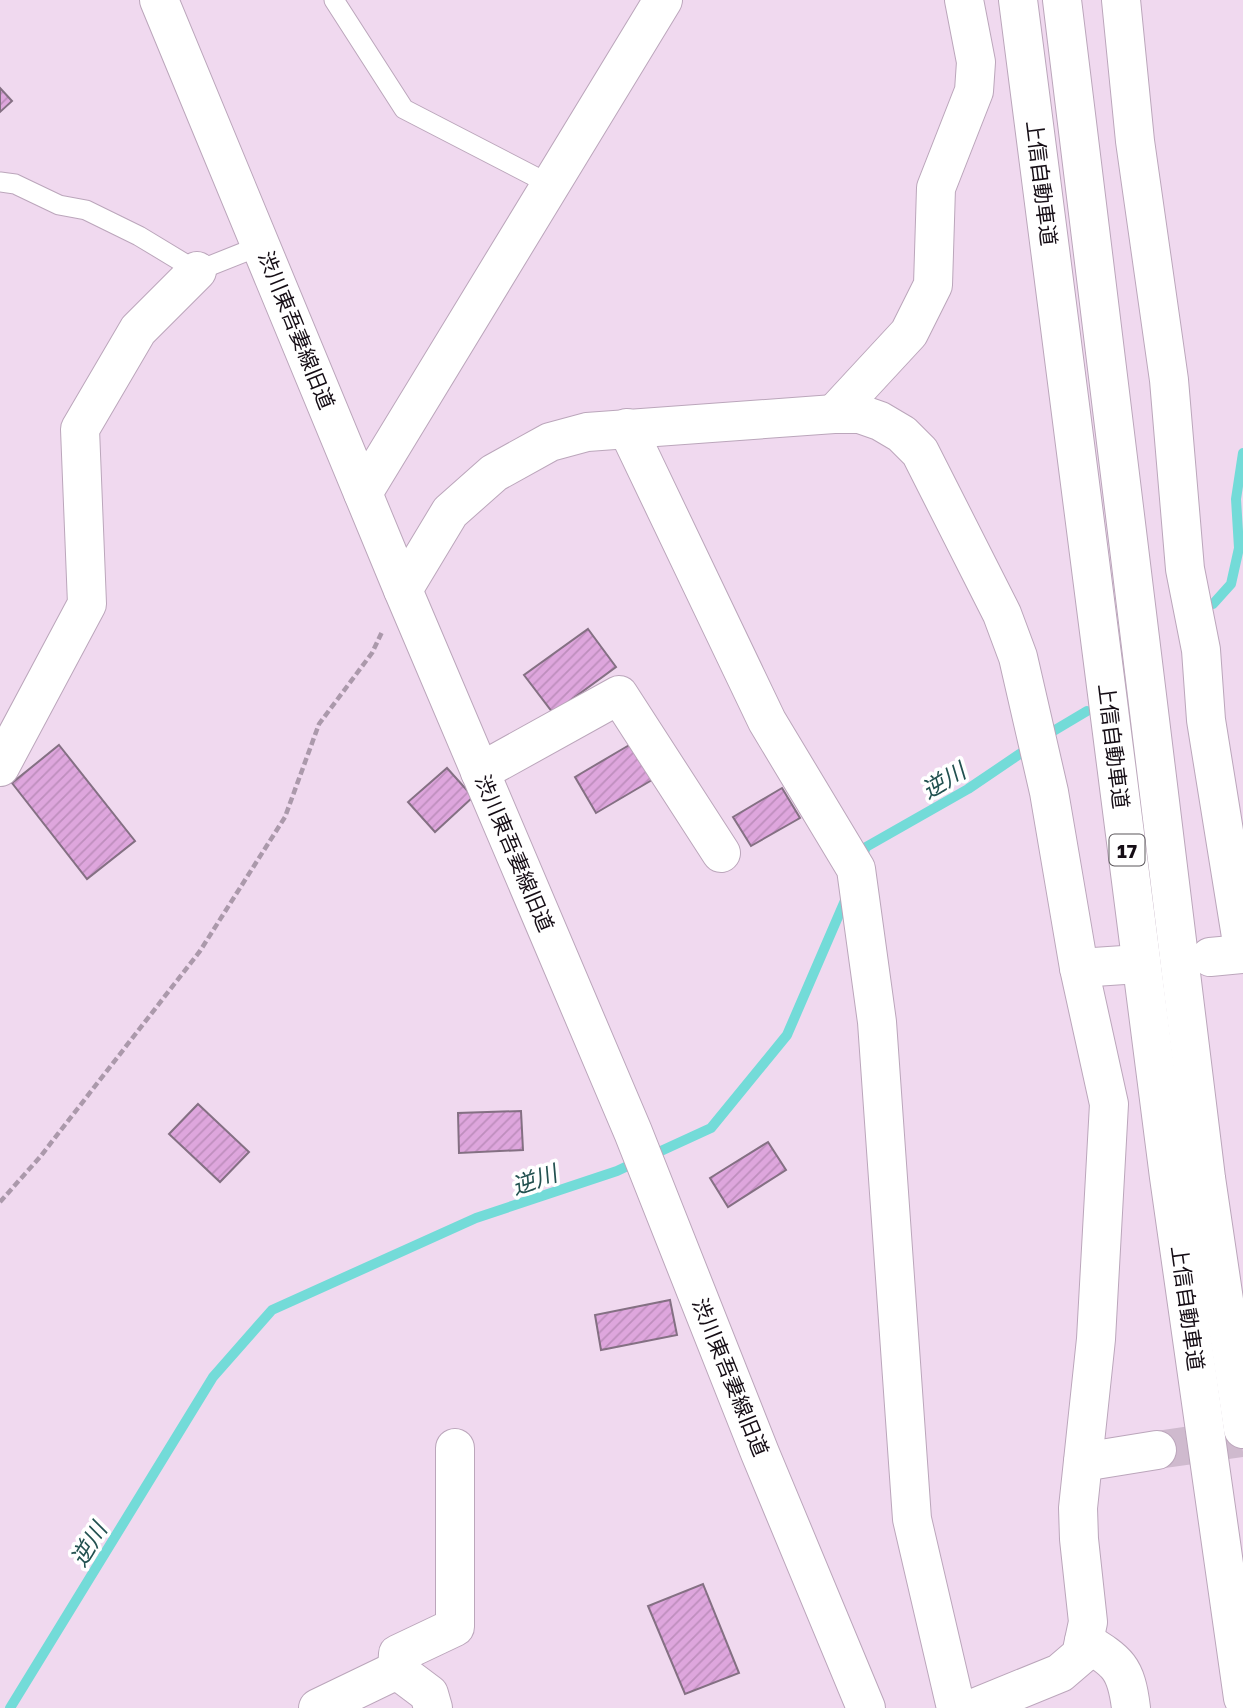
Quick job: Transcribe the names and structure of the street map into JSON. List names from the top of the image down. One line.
{"streets":{"main road":["上信自動車道","渋川東吾妻線旧道","17"]},"water":["逆川"]}
